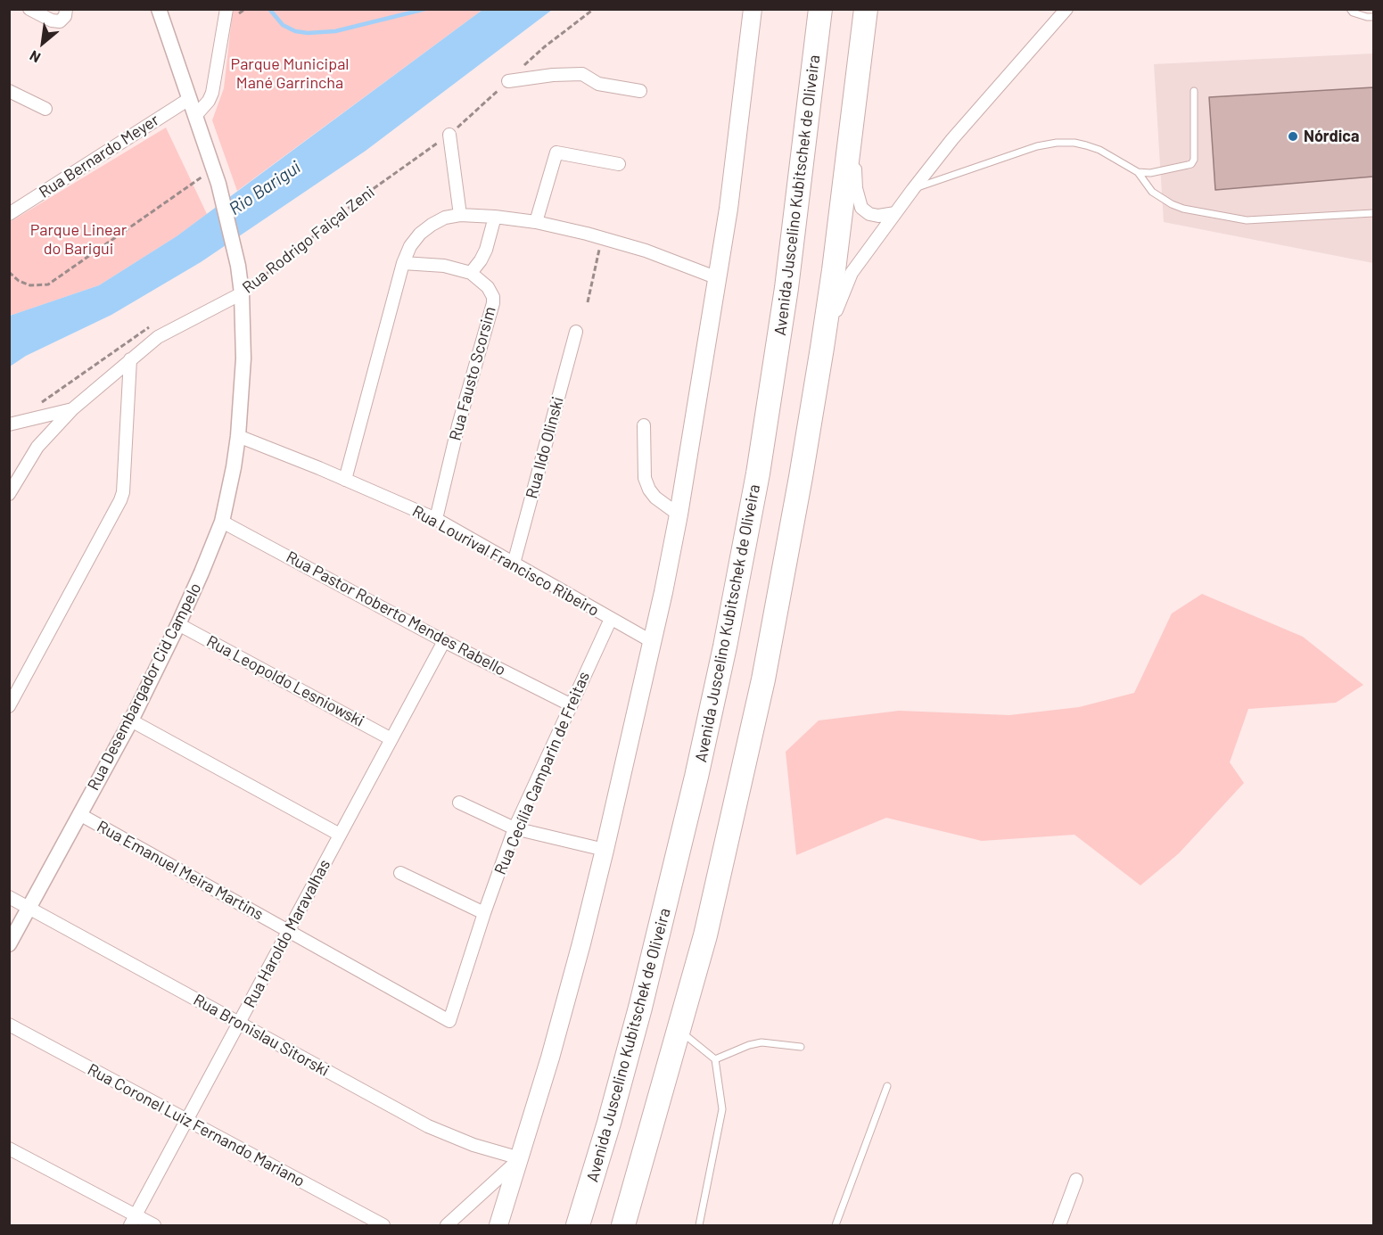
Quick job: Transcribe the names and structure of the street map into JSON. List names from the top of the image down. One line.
{"streets":{"highway":["Avenida Juscelino Kubitschek de Oliveira"],"street":["Rua Bernardo Meyer","Rua Rodrigo Faiçal Zeni","Rua Fausto Scorsim","Rua Ildo Olinski","Rua Lourival Francisco Ribeiro","Rua Pastor Roberto Mendes Rabello","Rua Leopoldo Lesniowski","Rua Desembargador Cid Campelo","Rua Cecília Camparin de Freitas","Rua Emanuel Meira Martins","Rua Haroldo Maravalhas","Rua Bronislau Sitorski","Rua Coronel Luiz Fernando Mariano"]},"crossings":[["Rua Bernardo Meyer","Rua Desembargador Cid Campelo"],["Rua Rodrigo Faiçal Zeni","Rua Desembargador Cid Campelo"],["Rua Fausto Scorsim","Rua Lourival Francisco Ribeiro"],["Rua Ildo Olinski","Rua Lourival Francisco Ribeiro"],["Rua Lourival Francisco Ribeiro","Rua Desembargador Cid Campelo"],["Rua Lourival Francisco Ribeiro","Rua Cecília Camparin de Freitas"],["Rua Pastor Roberto Mendes Rabello","Rua Desembargador Cid Campelo"],["Rua Pastor Roberto Mendes Rabello","Rua Cecília Camparin de Freitas"],["Rua Pastor Roberto Mendes Rabello","Rua Haroldo Maravalhas"],["Rua Leopoldo Lesniowski","Rua Desembargador Cid Campelo"],["Rua Leopoldo Lesniowski","Rua Haroldo Maravalhas"],["Rua Desembargador Cid Campelo","Rua Emanuel Meira Martins"],["Rua Desembargador Cid Campelo","Rua Bronislau Sitorski"],["Rua Cecília Camparin de Freitas","Rua Emanuel Meira Martins"],["Rua Emanuel Meira Martins","Rua Haroldo Maravalhas"],["Rua Haroldo Maravalhas","Rua Bronislau Sitorski"],["Rua Haroldo Maravalhas","Rua Coronel Luiz Fernando Mariano"]],"water":["Rio Barigui"],"parks":["Parque Municipal Mané Garrincha","Parque Linear do Barigui"],"places":["Nórdica"],"north":"bottom left"}
